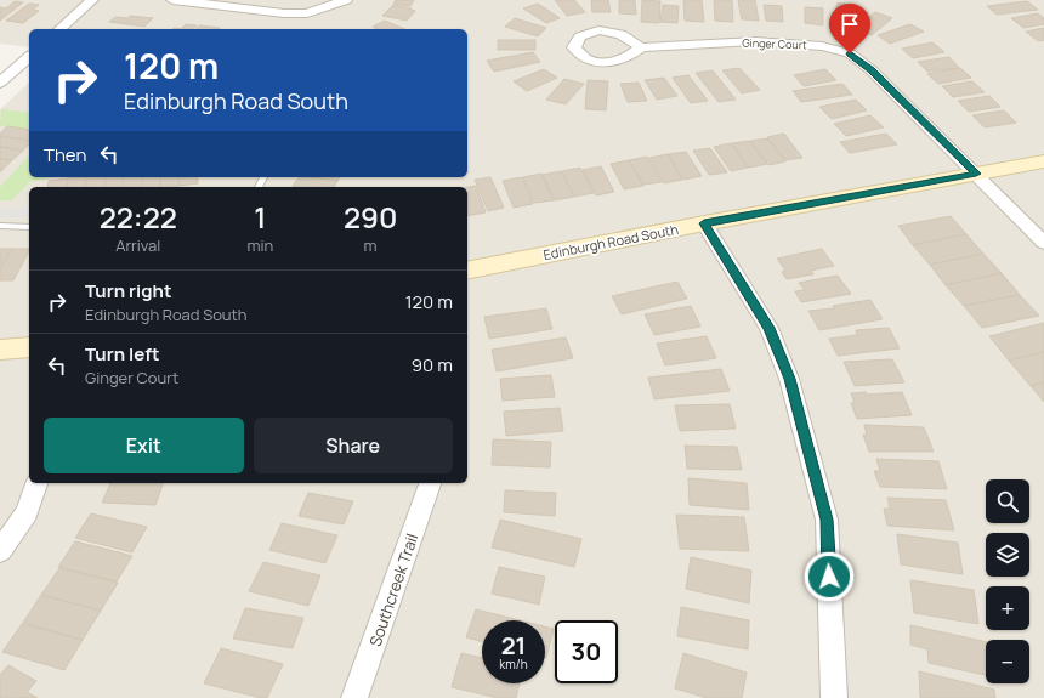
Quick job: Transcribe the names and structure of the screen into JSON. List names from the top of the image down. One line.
{"streets":{"main road":["Edinburgh Road South"],"street":["Ginger Court","Southcreek Trail"]},"crossings":[["Ginger Court","Edinburgh Road South"]],"page":{"turn":["120 m","Edinburgh Road South"],"then":"Then","eta":["22:22","Arrival","1","min","290","m"],"list":[{"name":"Turn right","note":"Edinburgh Road South","value":"120 m"},{"name":"Turn left","note":"Ginger Court","value":"90 m"}],"buttons":["Exit","Share"],"map_buttons":["+","−"],"speed":"21 km/h","limit":"30"}}
